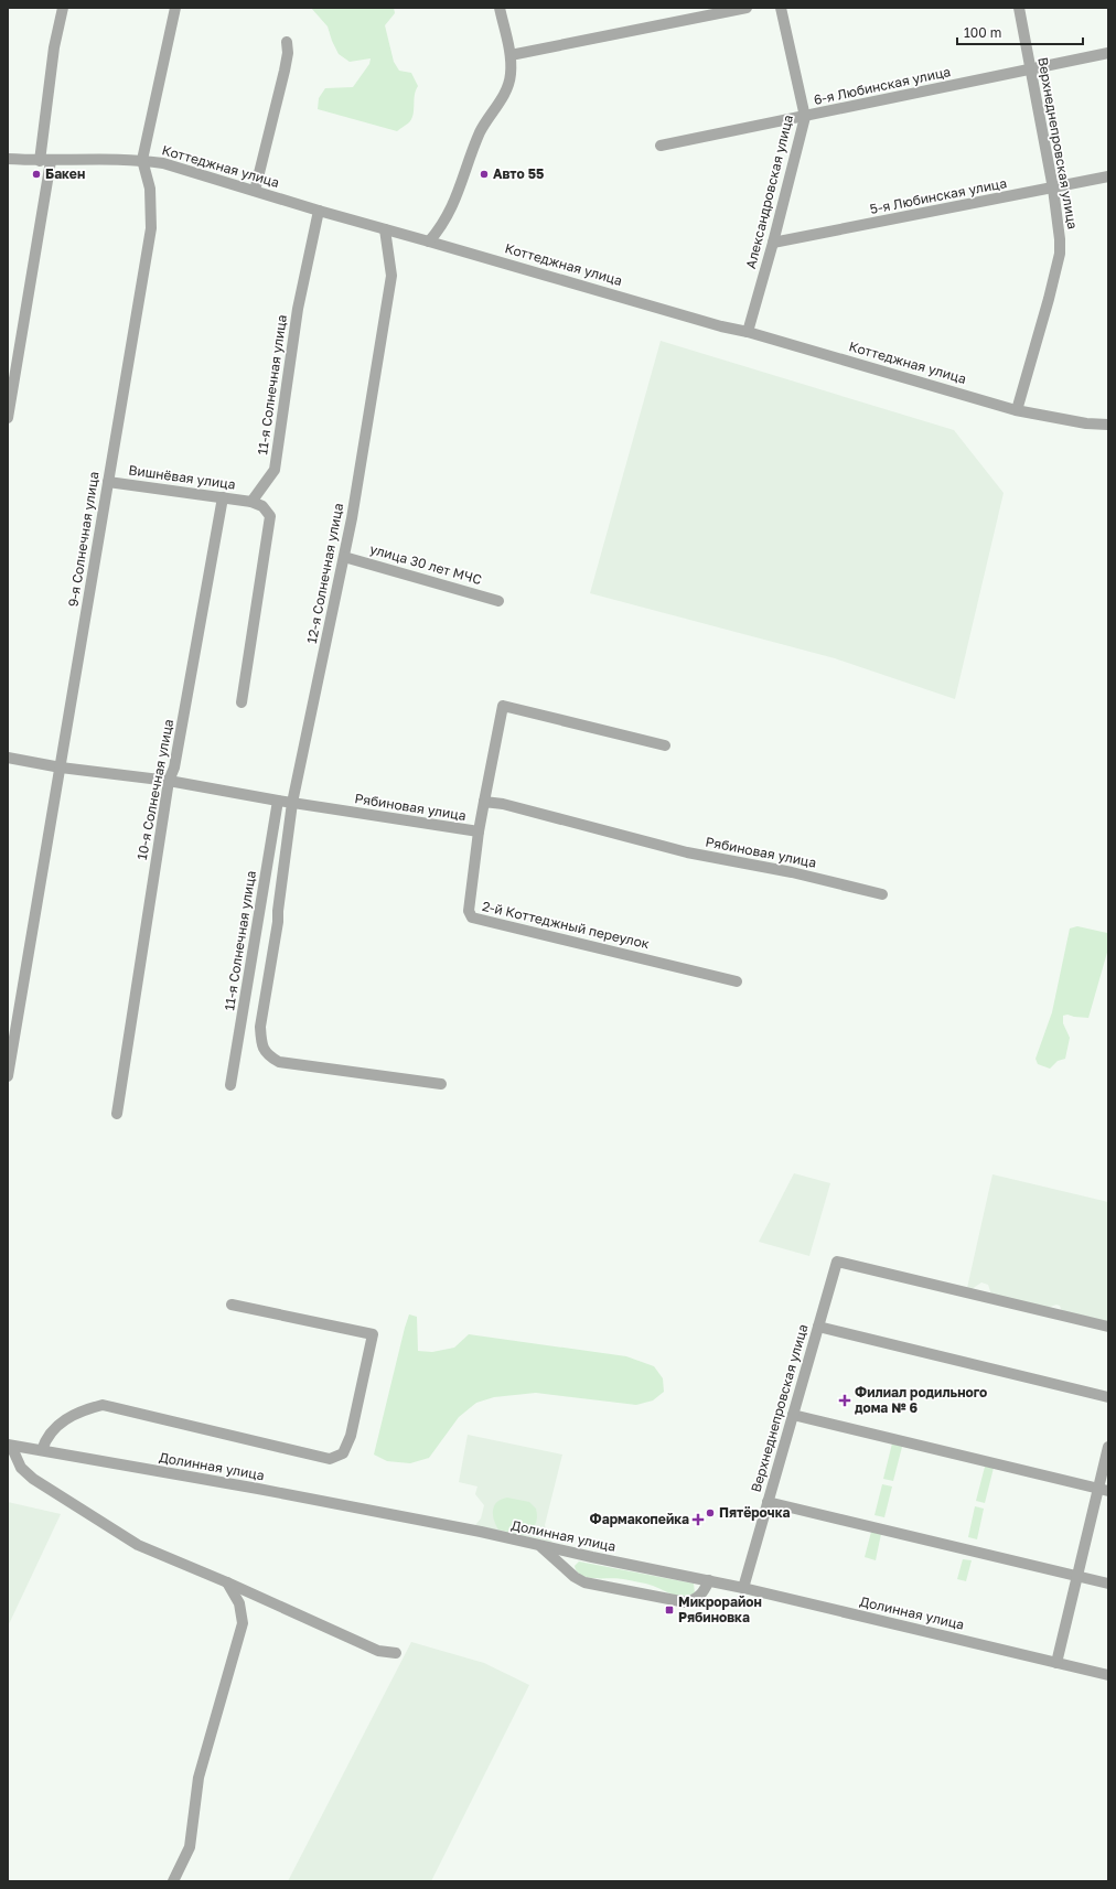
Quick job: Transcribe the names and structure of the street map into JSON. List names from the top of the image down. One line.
{"streets":{"street":["6-я Любинская улица","Верхнеднепровская улица","Коттеджная улица","Александровская улица","5-я Любинская улица","11-я Солнечная улица","Вишнёвая улица","9-я Солнечная улица","улица 30 лет МЧС","12-я Солнечная улица","10-я Солнечная улица","Рябиновая улица","2-й Коттеджный переулок","Долинная улица"]},"crossings":[["6-я Любинская улица","Верхнеднепровская улица"],["6-я Любинская улица","Александровская улица"],["Верхнеднепровская улица","Коттеджная улица"],["Верхнеднепровская улица","5-я Любинская улица"],["Верхнеднепровская улица","Долинная улица"],["Коттеджная улица","Александровская улица"],["Коттеджная улица","11-я Солнечная улица"],["Коттеджная улица","9-я Солнечная улица"],["Коттеджная улица","12-я Солнечная улица"],["Александровская улица","5-я Любинская улица"],["11-я Солнечная улица","Вишнёвая улица"],["11-я Солнечная улица","Рябиновая улица"],["Вишнёвая улица","9-я Солнечная улица"],["Вишнёвая улица","10-я Солнечная улица"],["9-я Солнечная улица","Рябиновая улица"],["улица 30 лет МЧС","12-я Солнечная улица"],["12-я Солнечная улица","Рябиновая улица"],["10-я Солнечная улица","Рябиновая улица"],["Рябиновая улица","2-й Коттеджный переулок"]],"places":{"other":["Бакен","Авто 55","Пятёрочка"],"health":["Филиал родильного дома № 6","Фармакопейка"],"transit":["Микрорайон Рябиновка"]},"scale_bar":"100 m"}
